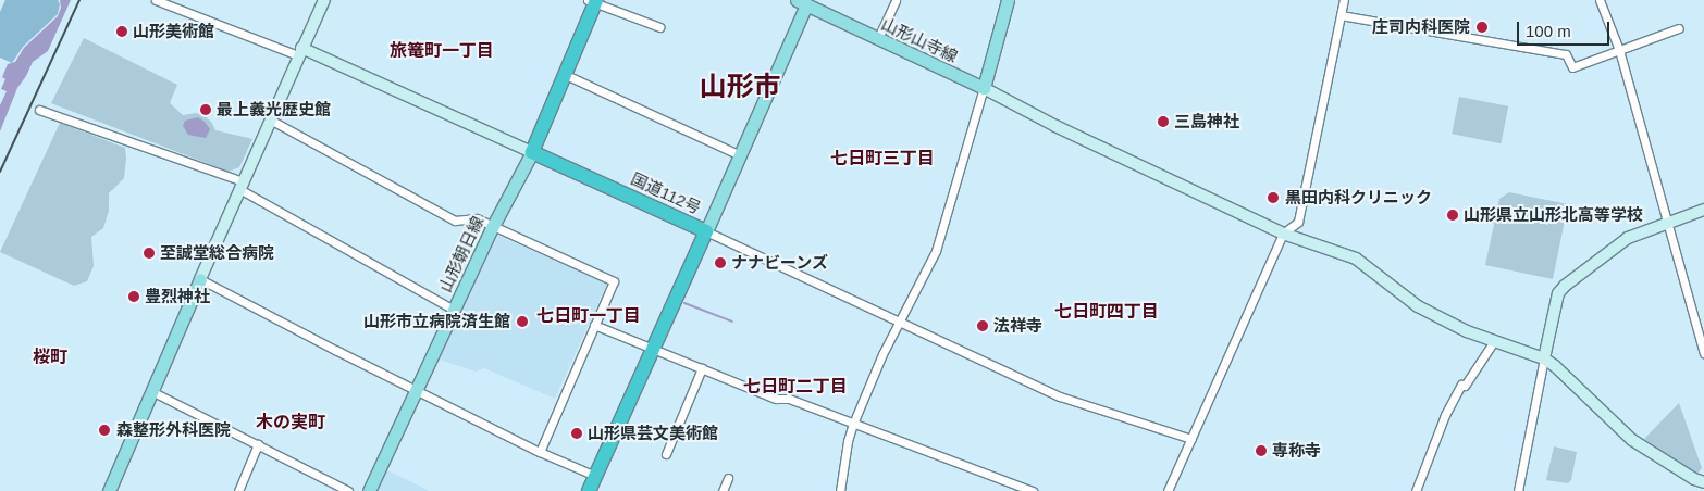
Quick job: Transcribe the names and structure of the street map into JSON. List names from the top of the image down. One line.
{"streets":{"highway":["国道112号"],"main road":["山形山寺線","山形朝日線"]},"crossings":[["山形山寺線","国道112号"],["国道112号","山形朝日線"]],"districts":["旅篭町一丁目","山形市","七日町三丁目","七日町四丁目","七日町一丁目","桜町","七日町二丁目","木の実町"],"places":["庄司内科医院","山形美術館","最上義光歴史館","三島神社","黒田内科クリニック","山形県立山形北高等学校","至誠堂総合病院","ナナビーンズ","豊烈神社","山形市立病院済生館","法祥寺","森整形外科医院","山形県芸文美術館","専称寺"],"scale_bar":"100 m"}
